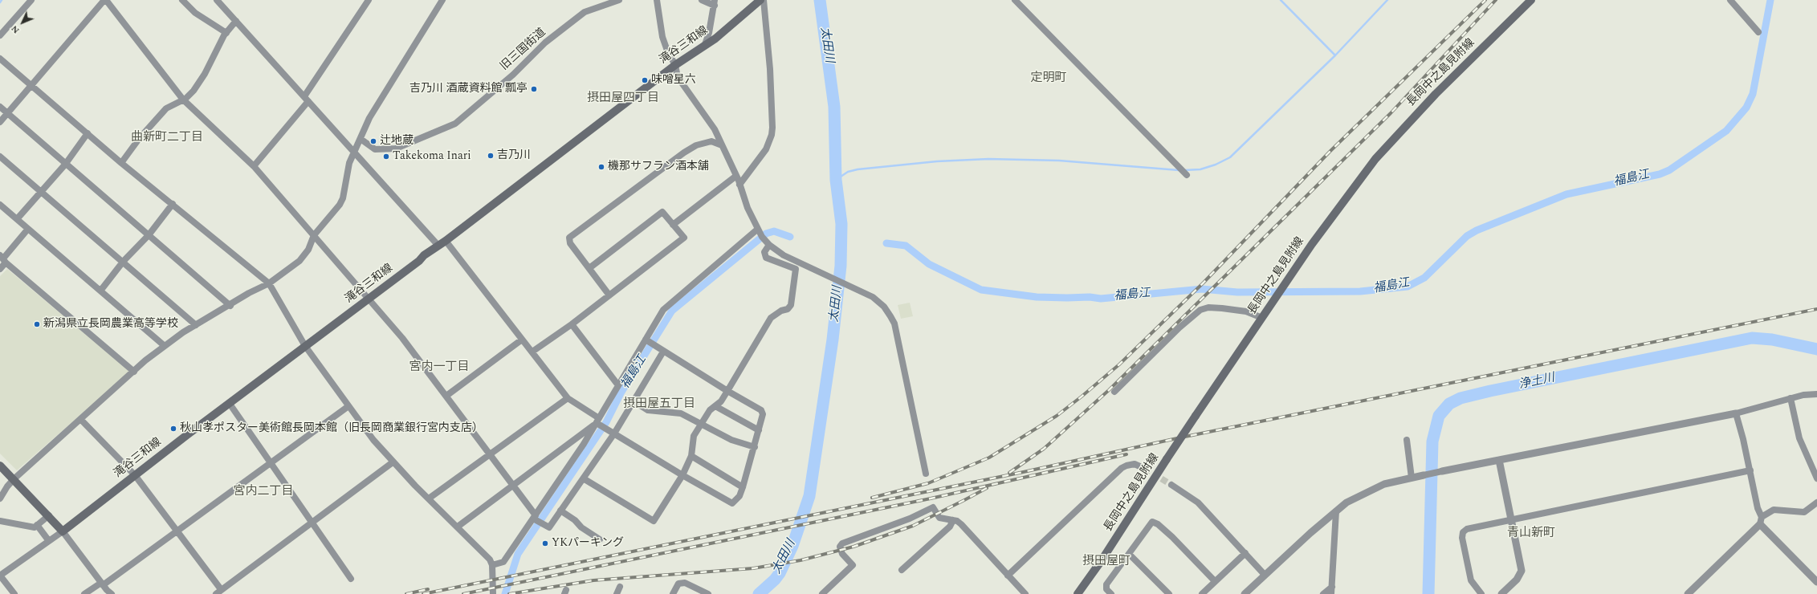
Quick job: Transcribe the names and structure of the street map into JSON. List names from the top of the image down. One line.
{"streets":{"main road":["滝谷三和線","長岡中之島見附線"],"street":["旧三国街道"]},"districts":["定明町","摂田屋四丁目","曲新町二丁目","宮内一丁目","摂田屋五丁目","宮内二丁目","青山新町","摂田屋町"],"water":["太田川","福島江","浄土川"],"places":["味噌星六","吉乃川 酒蔵資料館 瓢亭","辻地蔵","吉乃川","Takekoma Inari","機那サフラン酒本舗","新潟県立長岡農業高等学校","秋山孝ポスター美術館長岡本館（旧長岡商業銀行宮内支店）","YKパーキング"],"north":"bottom left"}
